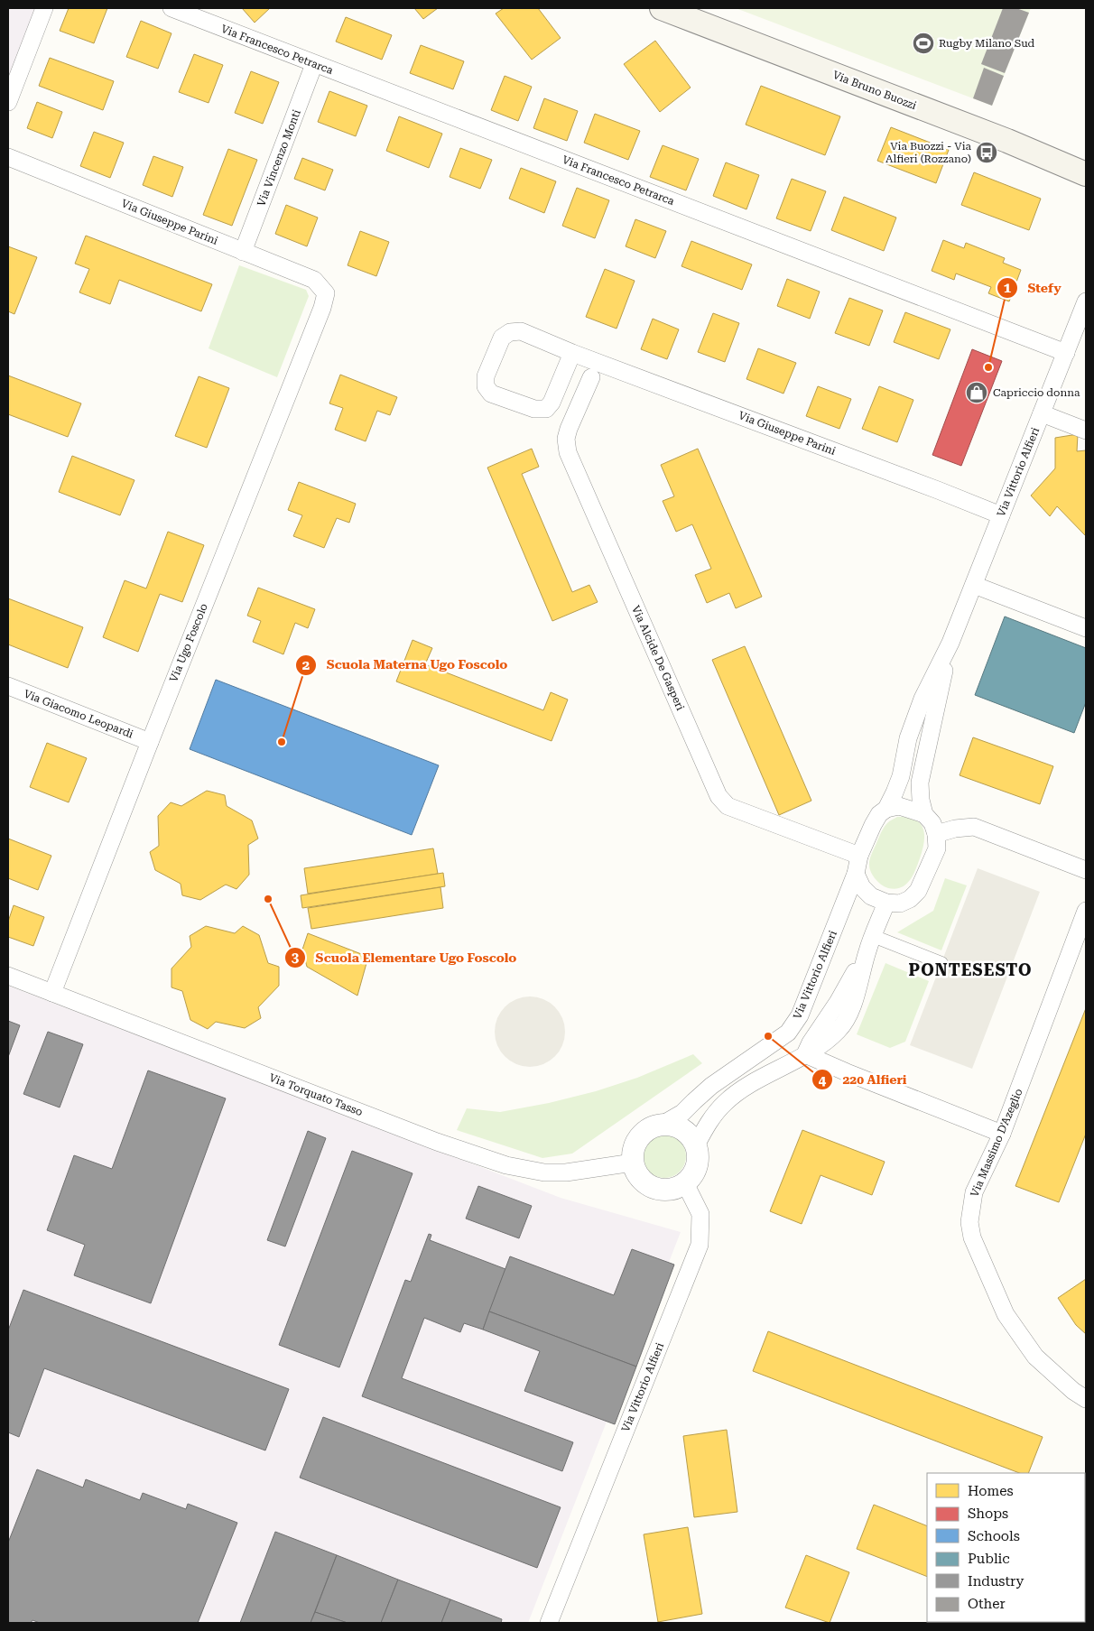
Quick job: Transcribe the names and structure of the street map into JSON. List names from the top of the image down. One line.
{"streets":{"main road":["Via Bruno Buozzi"],"street":["Via Francesco Petrarca","Via Vincenzo Monti","Via Giuseppe Parini","Via Vittorio Alfieri","Via Ugo Foscolo","Via Alcide De Gasperi","Via Giacomo Leopardi","Via Torquato Tasso","Via Massimo D'Azeglio"]},"crossings":[["Via Francesco Petrarca","Via Vincenzo Monti"],["Via Francesco Petrarca","Via Vittorio Alfieri"],["Via Vincenzo Monti","Via Giuseppe Parini"],["Via Giuseppe Parini","Via Vittorio Alfieri"],["Via Giuseppe Parini","Via Ugo Foscolo"],["Via Vittorio Alfieri","Via Alcide De Gasperi"],["Via Vittorio Alfieri","Via Torquato Tasso"],["Via Ugo Foscolo","Via Giacomo Leopardi"],["Via Ugo Foscolo","Via Torquato Tasso"]],"districts":["PONTESESTO"],"places":{"sports":["Rugby Milano Sud"],"bus stop":["Via Buozzi - Via Alfieri (Rozzano)"],"other":["Stefy","Scuola Materna Ugo Foscolo","Scuola Elementare Ugo Foscolo","220 Alfieri"],"shop":["Capriccio donna"]},"legend":["Homes","Shops","Schools","Public","Industry","Other"]}
